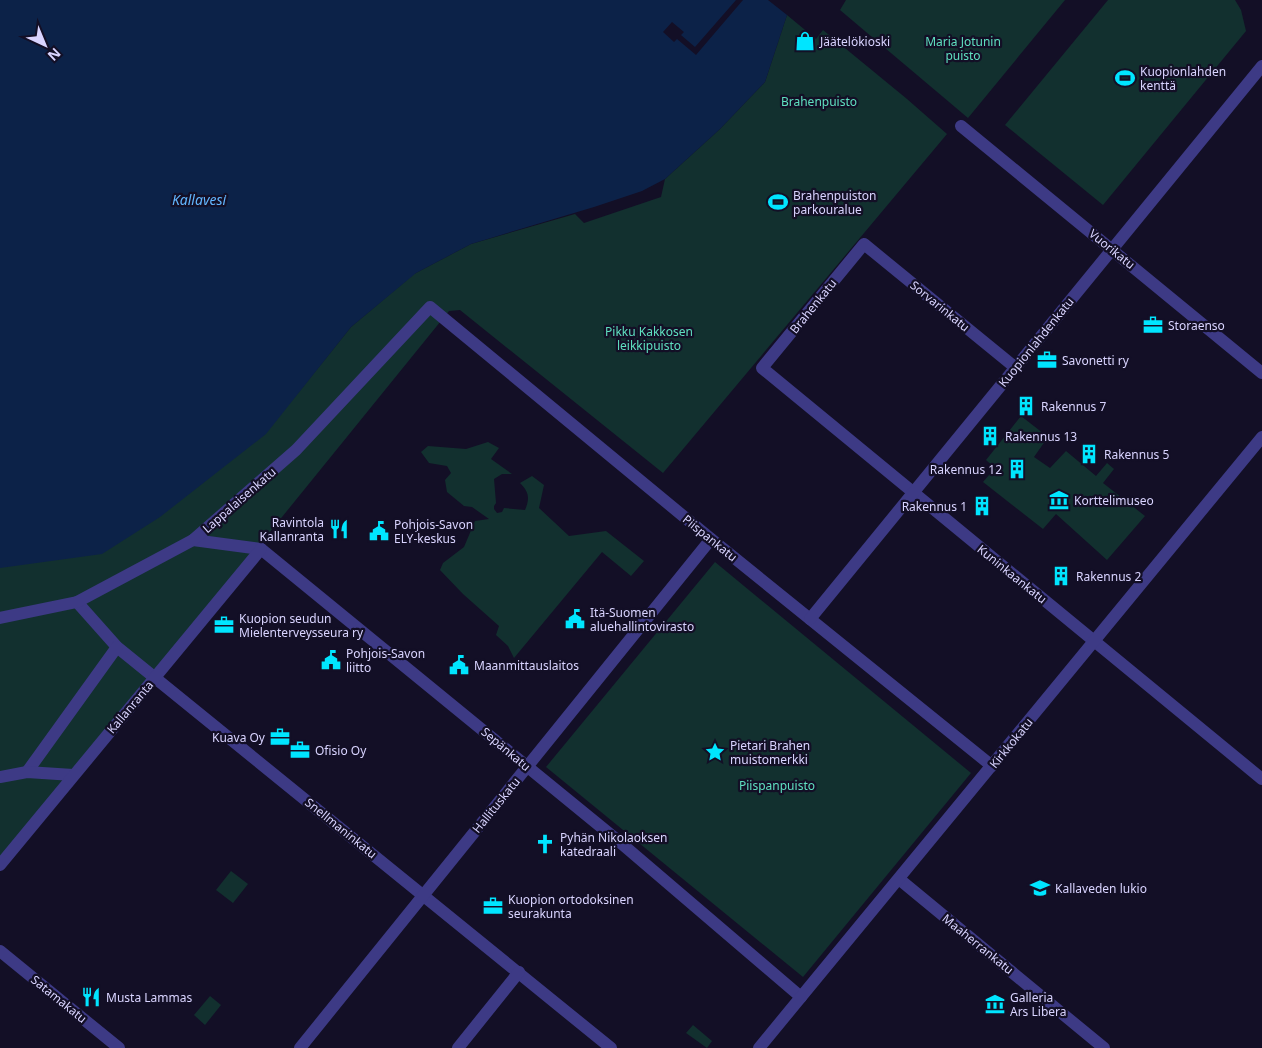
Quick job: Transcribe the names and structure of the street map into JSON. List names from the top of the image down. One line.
{"streets":{"street":["Vuorikatu","Brahenkatu","Sorvarinkatu","Kuopionlahdenkatu","Lappalaisenkatu","Piispankatu","Kuninkaankatu","Kallanranta","Kirkkokatu","Sepänkatu","Hallituskatu","Snellmaninkatu","Maaherrankatu","Satamakatu"]},"crossings":[["Vuorikatu","Kuopionlahdenkatu"],["Brahenkatu","Sorvarinkatu"],["Brahenkatu","Kuninkaankatu"],["Sorvarinkatu","Kuopionlahdenkatu"],["Kuopionlahdenkatu","Piispankatu"],["Kuopionlahdenkatu","Kuninkaankatu"],["Lappalaisenkatu","Piispankatu"],["Lappalaisenkatu","Snellmaninkatu"],["Piispankatu","Kirkkokatu"],["Piispankatu","Hallituskatu"],["Kuninkaankatu","Kirkkokatu"],["Kallanranta","Sepänkatu"],["Kallanranta","Snellmaninkatu"],["Kirkkokatu","Sepänkatu"],["Kirkkokatu","Maaherrankatu"],["Sepänkatu","Hallituskatu"],["Hallituskatu","Snellmaninkatu"]],"water":["Kallavesi"],"parks":["Maria Jotunin puisto","Brahenpuisto","Pikku Kakkosen leikkipuisto","Piispanpuisto"],"places":{"shop":["Jäätelökioski"],"sports":["Kuopionlahden kenttä","Brahenpuiston parkouralue"],"office":["Storaenso","Savonetti ry","Kuopion seudun Mielenterveysseura ry","Kuava Oy","Ofisio Oy","Kuopion ortodoksinen seurakunta"],"building":["Rakennus 7","Rakennus 13","Rakennus 5","Rakennus 12","Rakennus 1","Rakennus 2"],"museum":["Korttelimuseo","Galleria Ars Libera"],"restaurant":["Ravintola Kallanranta","Musta Lammas"],"public building":["Pohjois-Savon ELY-keskus","Itä-Suomen aluehallintovirasto","Pohjois-Savon liitto","Maanmittauslaitos"],"place":["Pietari Brahen muistomerkki"],"church":["Pyhän Nikolaoksen katedraali"],"school or university":["Kallaveden lukio"]},"north":"bottom right"}
